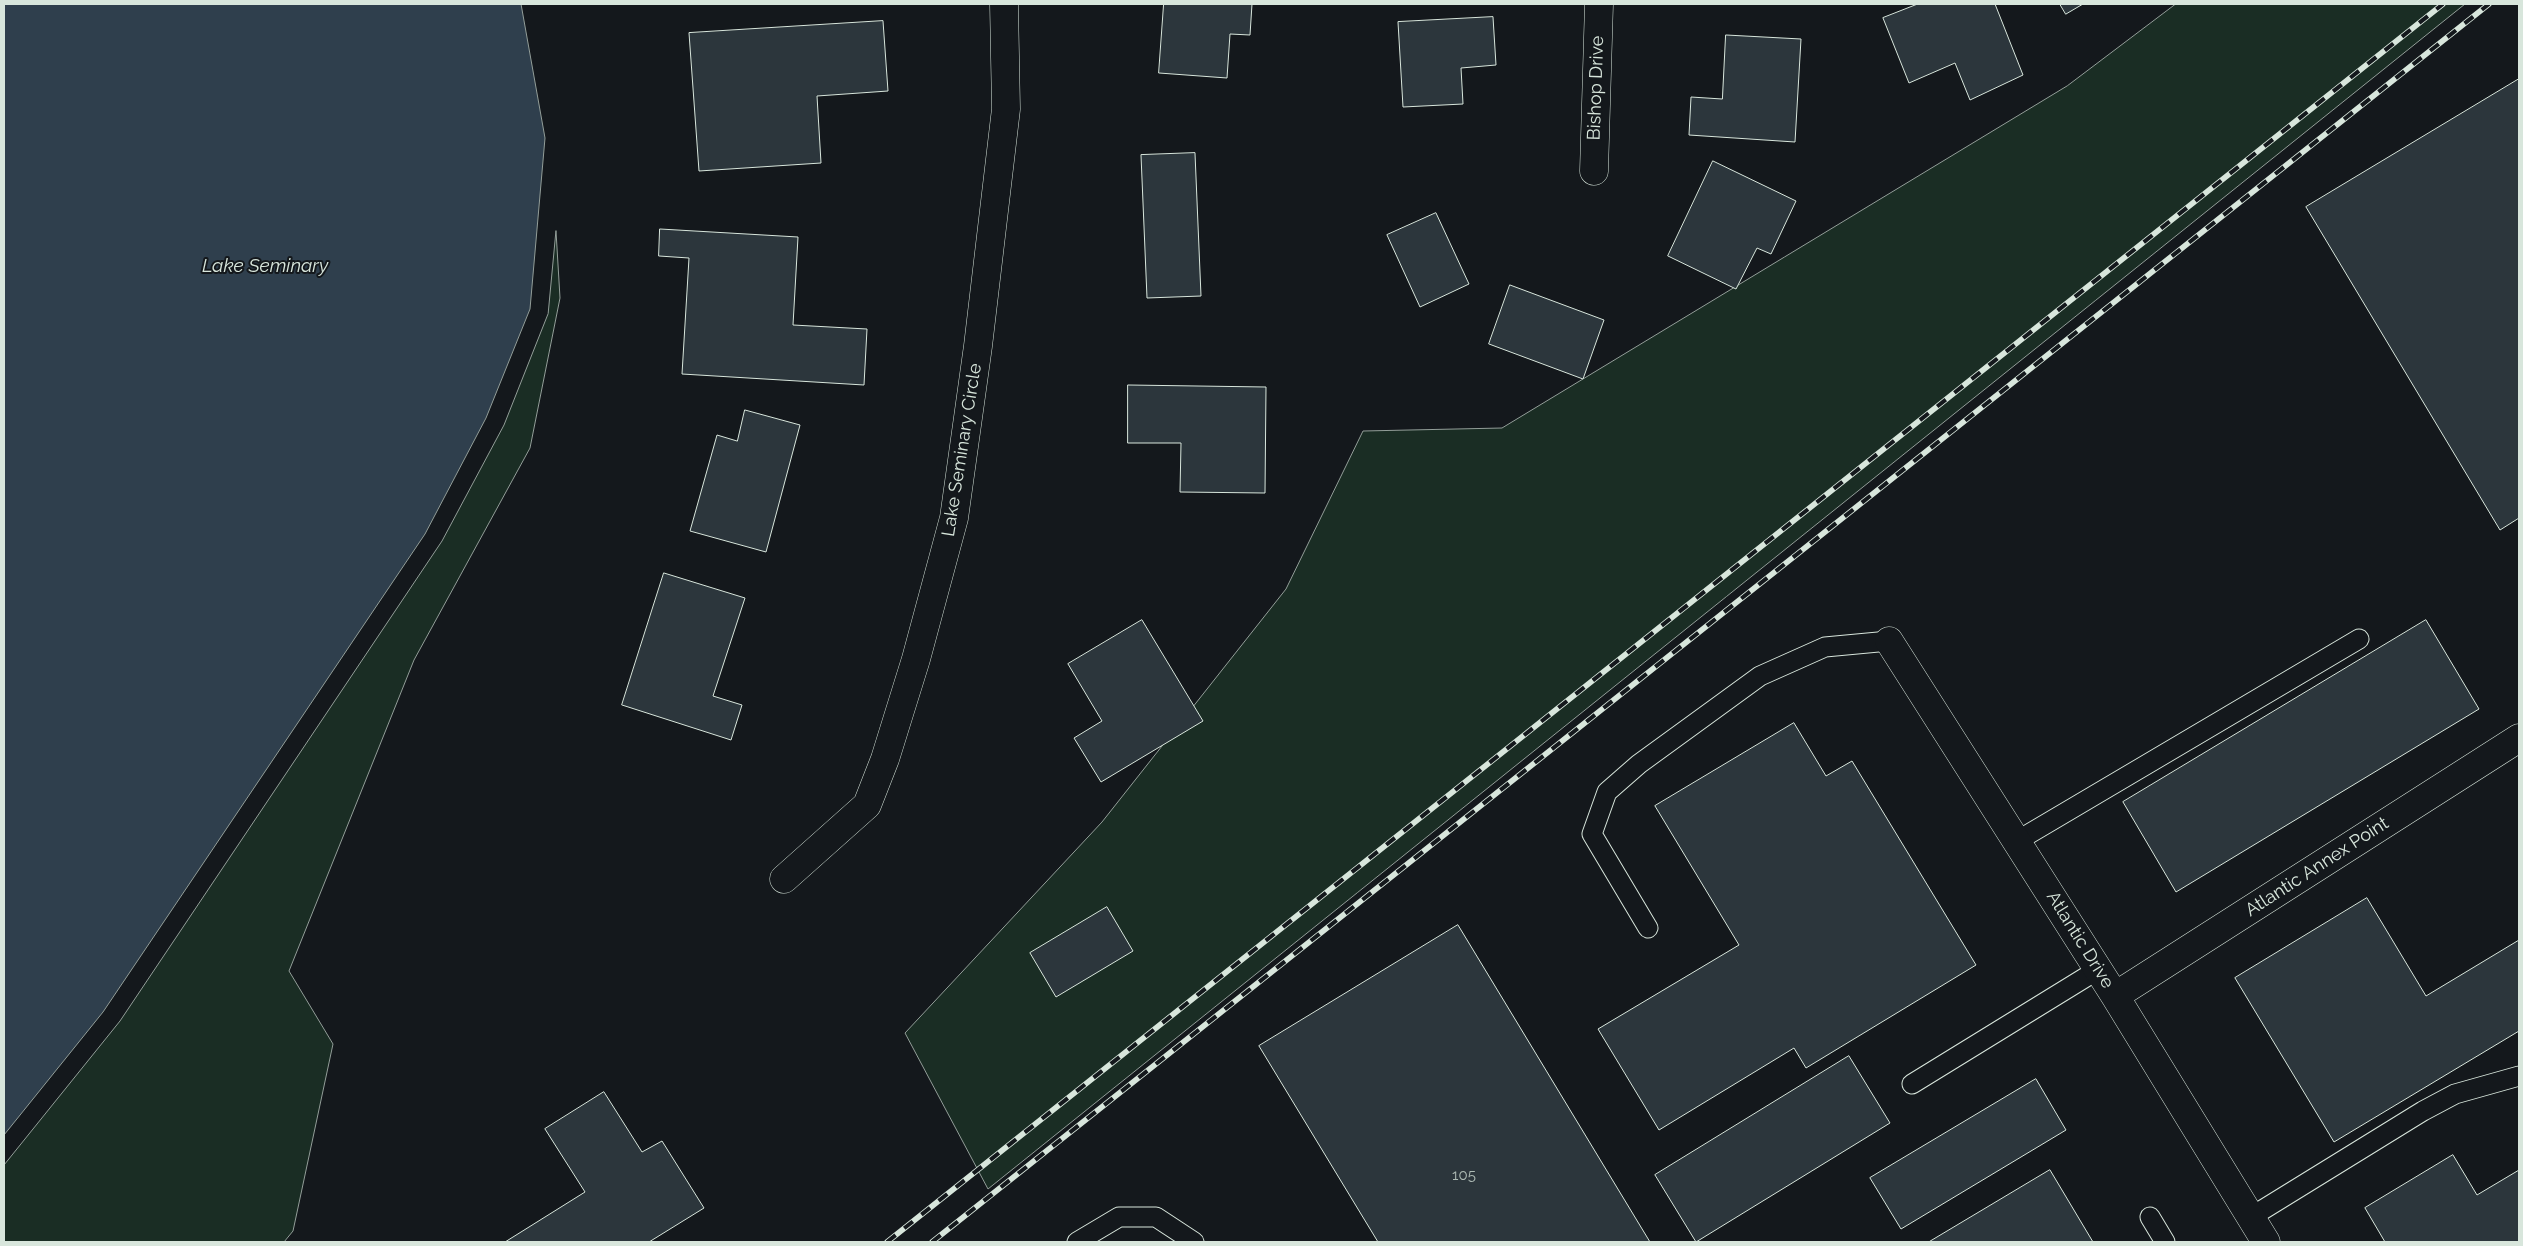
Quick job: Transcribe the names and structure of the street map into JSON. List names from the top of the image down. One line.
{"streets":{"street":["Bishop Drive","Lake Seminary Circle","Atlantic Annex Point","Atlantic Drive"]},"crossings":[["Atlantic Annex Point","Atlantic Drive"]],"water":["Lake Seminary"],"house_numbers":["105"]}
